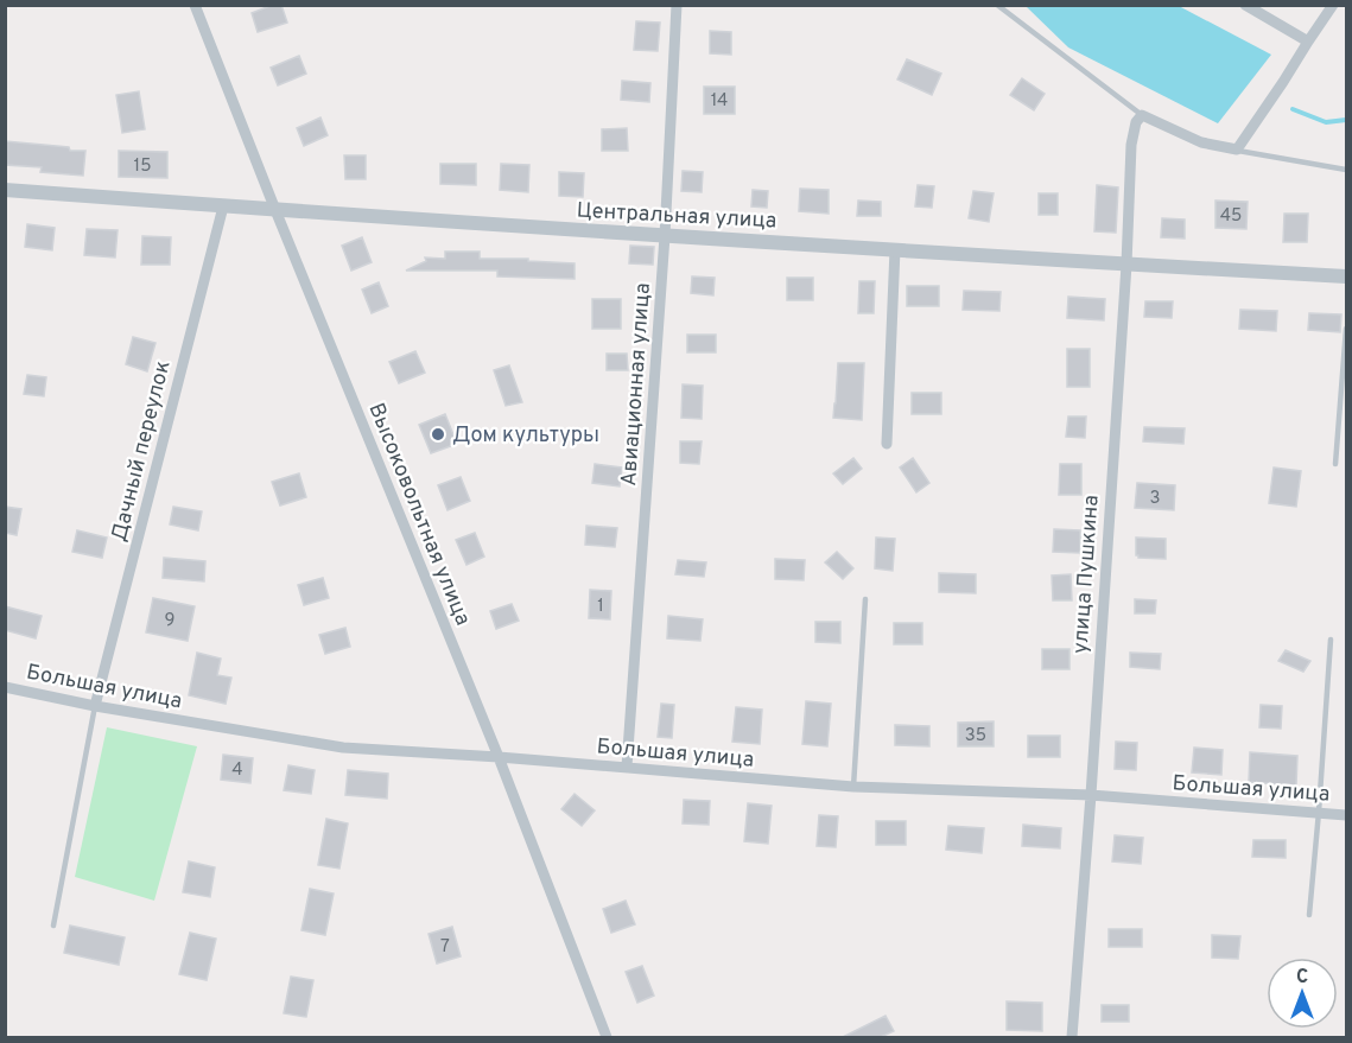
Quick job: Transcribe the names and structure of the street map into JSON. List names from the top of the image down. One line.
{"streets":{"street":["Центральная улица","Авиационная улица","Дачный переулок","Высоковольтная улица","улица Пушкина","Большая улица"]},"crossings":[["Центральная улица","Авиационная улица"],["Центральная улица","Дачный переулок"],["Центральная улица","Высоковольтная улица"],["Центральная улица","улица Пушкина"],["Авиационная улица","Большая улица"],["Дачный переулок","Большая улица"],["Высоковольтная улица","Большая улица"],["улица Пушкина","Большая улица"]],"places":["Дом культуры"],"house_numbers":["14","15","45","3","1","9","35","4","7"],"north":"top"}
